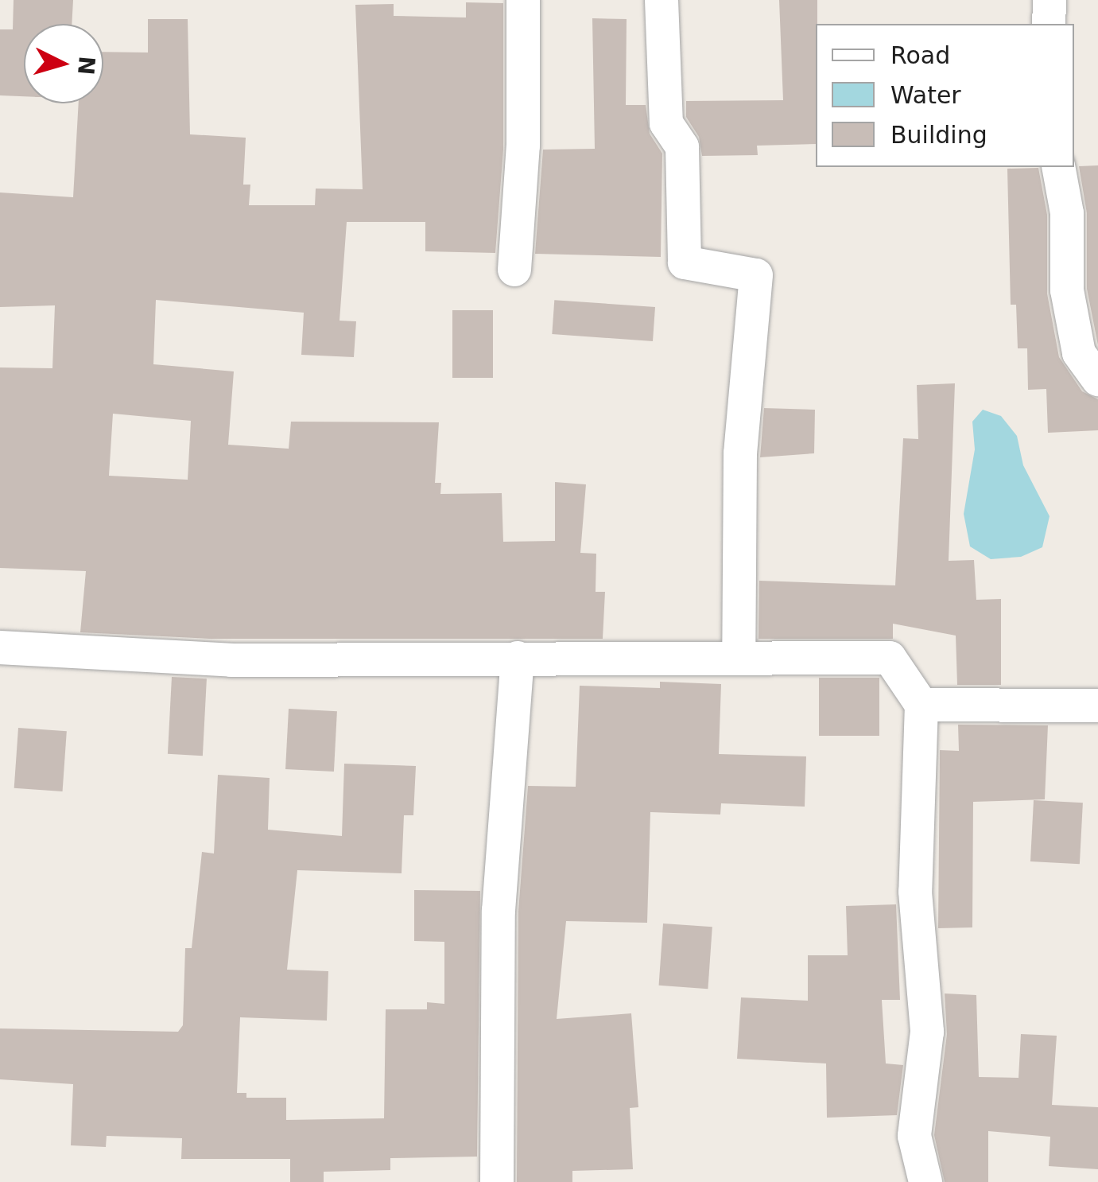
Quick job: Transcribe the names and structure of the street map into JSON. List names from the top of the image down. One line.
{"legend":["Road","Water","Building"],"north":"right"}
